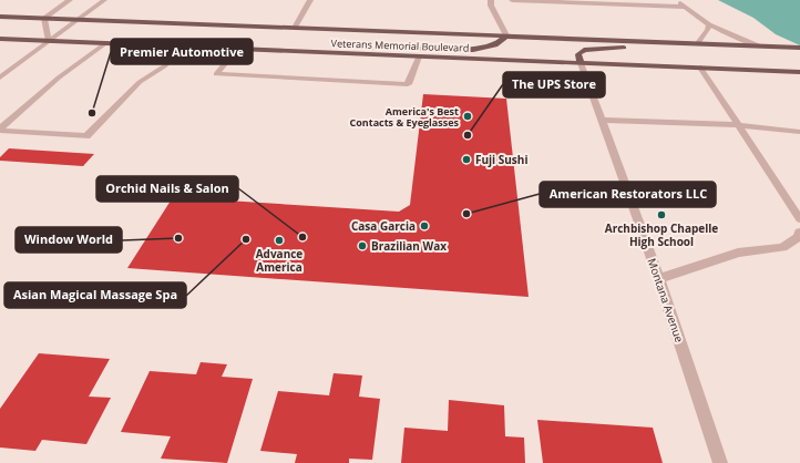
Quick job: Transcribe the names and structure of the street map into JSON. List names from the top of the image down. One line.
{"streets":{"main road":["Veterans Memorial Boulevard"],"street":["Montana Avenue"]},"crossings":[["Veterans Memorial Boulevard","Montana Avenue"]],"places":["Premier Automotive","America's Best Contacts & Eyeglasses","The UPS Store","Fuji Sushi","American Restorators LLC","Archbishop Chapelle High School","Casa Garcia","Orchid Nails & Salon","Window World","Asian Magical Massage Spa","Advance America","Brazilian Wax"]}
